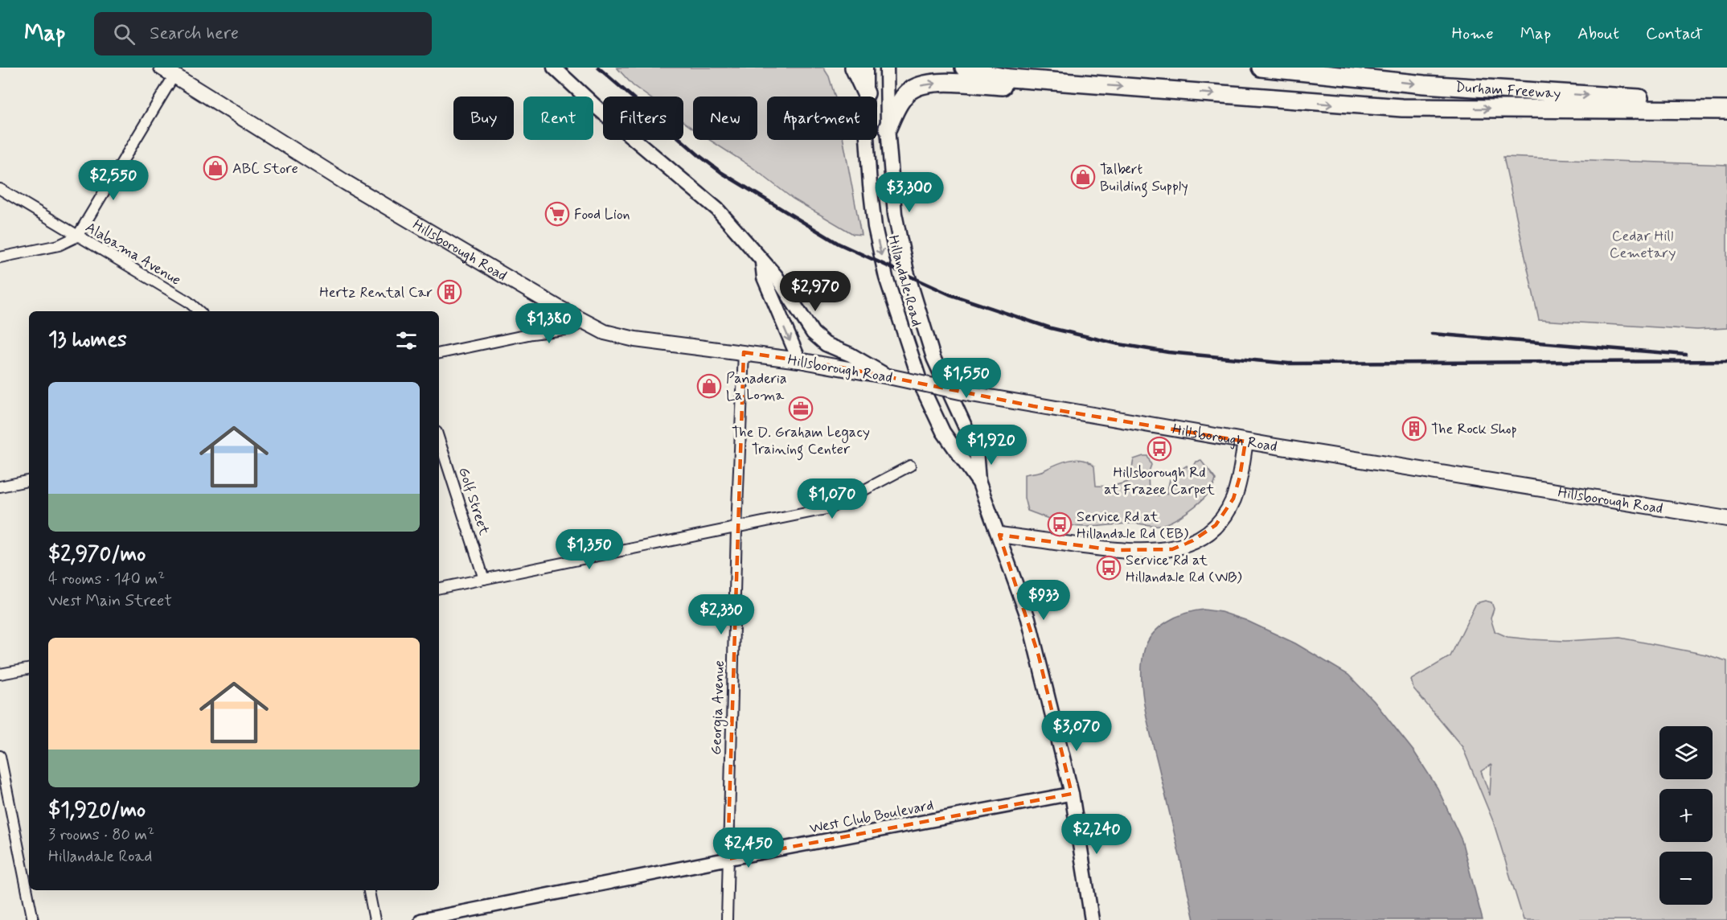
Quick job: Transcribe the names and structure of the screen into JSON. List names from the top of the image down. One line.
{"streets":{"highway":["Durham Freeway"],"main road":["Hillsborough Road","Hillandale Road"],"street":["Alabama Avenue","Golf Street","Georgia Avenue","West Club Boulevard"]},"crossings":[["Hillsborough Road","Georgia Avenue"],["Hillandale Road","West Club Boulevard"],["Georgia Avenue","West Club Boulevard"]],"parks":["Cedar Hill Cemetary"],"places":{"shop":["ABC Store","Talbert Building Supply","Panaderia La Loma"],"supermarket":["Food Lion"],"building":["Hertz Rental Car","The Rock Shop"],"office":["The D. Graham Legacy Training Center"],"bus stop":["Hillsborough Rd at Frazee Carpet","Service Rd at Hillandale Rd (EB)","Service Rd at Hillandale Rd (WB)"]},"page":{"header":"Map","search":"Search here","nav":["Home","Map","About","Contact"],"chip":["Buy","Rent","Filters","New","Apartment"],"price":["$2,550","$3,300","$2,970","$1,380","$1,550","$1,920","$1,070","$1,350","$933","$2,330","$3,070","$2,240","$2,450"],"heading":"13 homes","list":[{"name":"$2,970/mo","note":"4 rooms · 140 m² · West Main Street"},{"name":"$1,920/mo","note":"3 rooms · 80 m² · Hillandale Road"}],"map_buttons":["+","−"]}}
